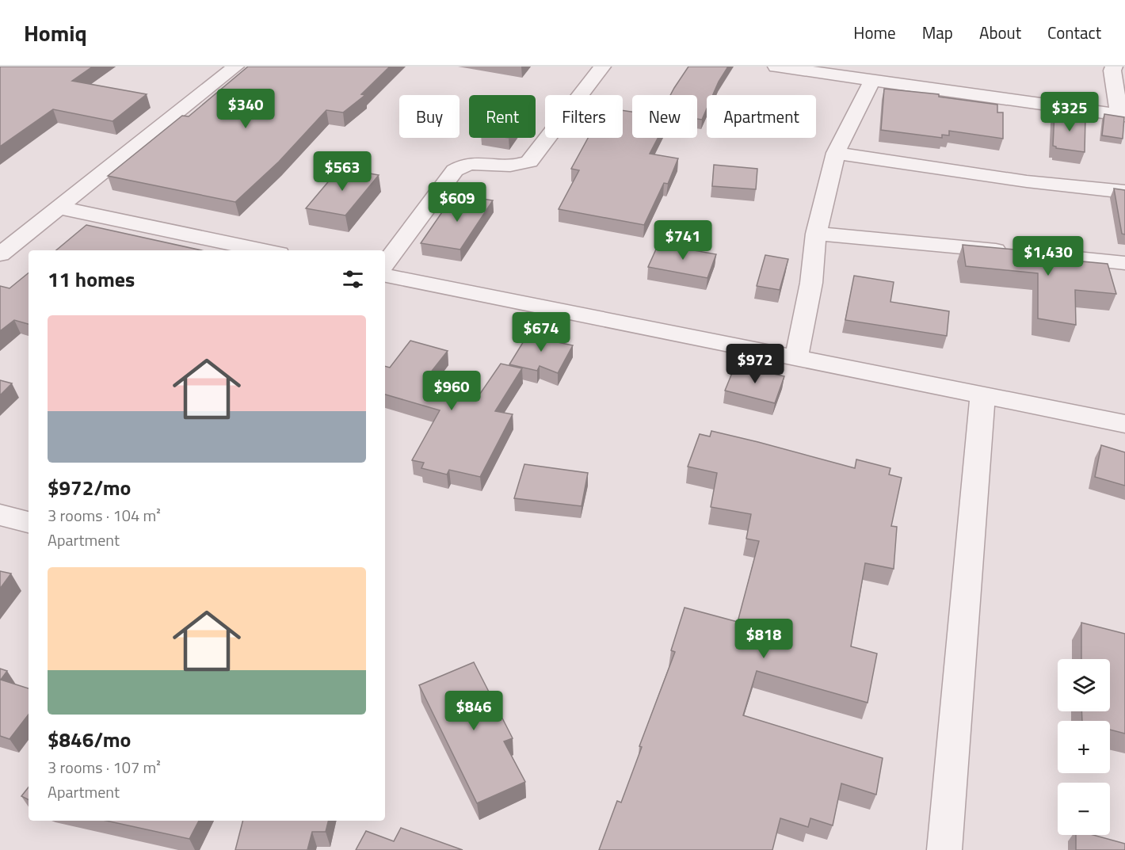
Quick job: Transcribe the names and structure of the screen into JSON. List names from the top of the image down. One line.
{"page":{"header":"Homiq","nav":["Home","Map","About","Contact"],"price":["$340","$325","$563","$609","$741","$1,430","$674","$972","$960","$818","$846"],"chip":["Buy","Rent","Filters","New","Apartment"],"heading":"11 homes","list":[{"name":"$972/mo","note":"3 rooms · 104 m² · Apartment"},{"name":"$846/mo","note":"3 rooms · 107 m² · Apartment"}],"map_buttons":["+","−"]}}
